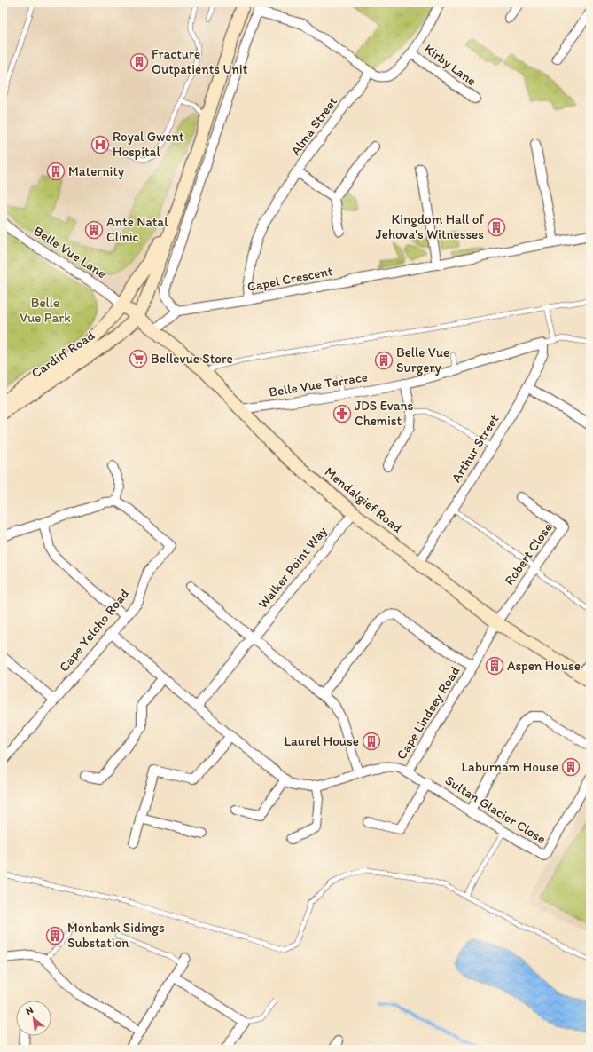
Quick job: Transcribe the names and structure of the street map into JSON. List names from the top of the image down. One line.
{"streets":{"main road":["Cardiff Road","Mendalgief Road"],"street":["Kirby Lane","Alma Street","Belle Vue Lane","Capel Crescent","Belle Vue Terrace","Arthur Street","Robert Close","Walker Point Way","Cape Yelcho Road","Cape Lindsey Road","Sultan Glacier Close"]},"crossings":[["Alma Street","Capel Crescent"],["Belle Vue Lane","Cardiff Road"],["Cardiff Road","Mendalgief Road"],["Belle Vue Terrace","Arthur Street"],["Belle Vue Terrace","Mendalgief Road"],["Arthur Street","Mendalgief Road"],["Mendalgief Road","Robert Close"],["Mendalgief Road","Walker Point Way"],["Mendalgief Road","Cape Lindsey Road"],["Robert Close","Cape Lindsey Road"],["Walker Point Way","Cape Lindsey Road"],["Cape Yelcho Road","Cape Lindsey Road"],["Cape Lindsey Road","Sultan Glacier Close"]],"parks":["Belle Vue Park"],"places":{"building":["Fracture Outpatients Unit","Maternity","Kingdom Hall of Jehova's Witnesses","Ante Natal Clinic","Belle Vue Surgery","Aspen House","Laurel House","Laburnam House","Monbank Sidings Substation"],"hospital":["Royal Gwent Hospital"],"supermarket":["Bellevue Store"],"pharmacy":["JDS Evans Chemist"]},"north":"top left"}
